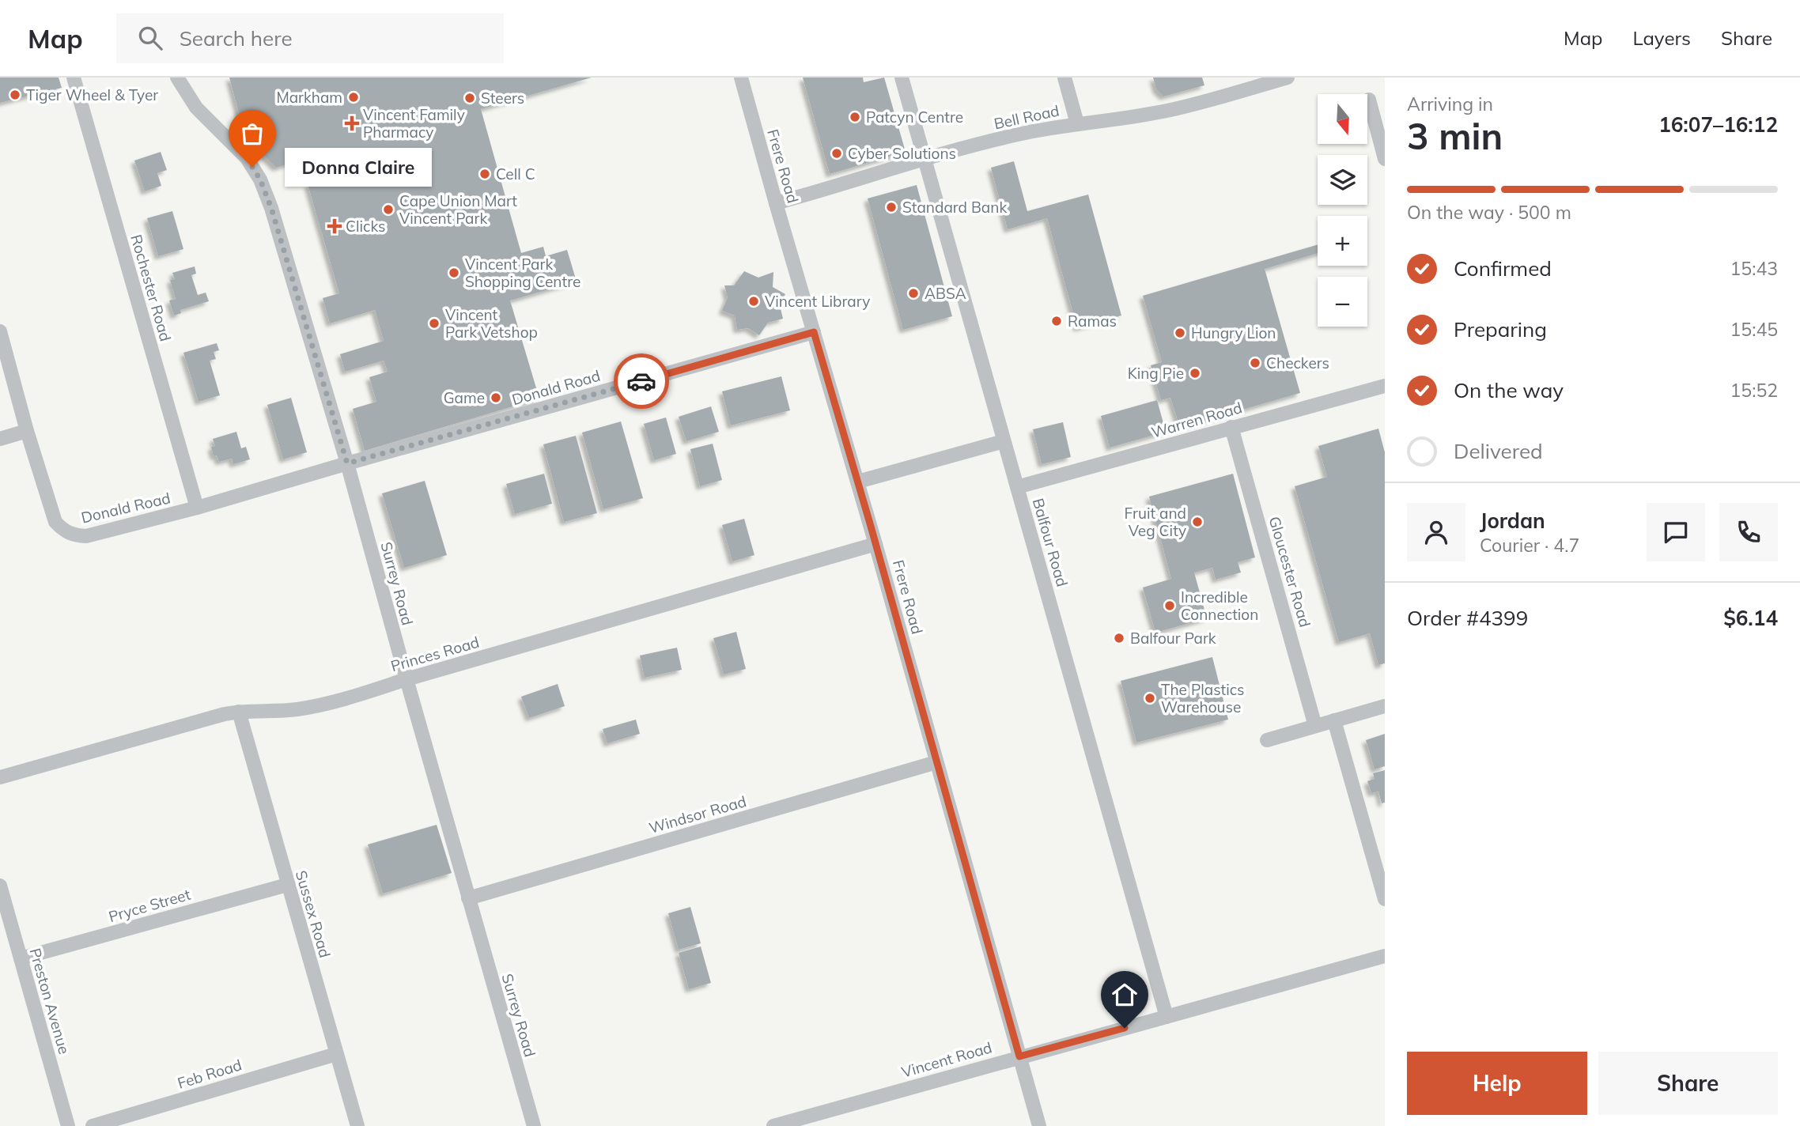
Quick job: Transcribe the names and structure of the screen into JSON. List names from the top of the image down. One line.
{"streets":{"street":["Bell Road","Frere Road","Rochester Road","Donald Road","Warren Road","Balfour Road","Gloucester Road","Surrey Road","Princes Road","Windsor Road","Pryce Street","Sussex Road","Preston Avenue","Vincent Road","Feb Road"]},"crossings":[["Bell Road","Frere Road"],["Bell Road","Balfour Road"],["Frere Road","Donald Road"],["Frere Road","Princes Road"],["Frere Road","Windsor Road"],["Frere Road","Vincent Road"],["Rochester Road","Donald Road"],["Donald Road","Surrey Road"],["Warren Road","Balfour Road"],["Warren Road","Gloucester Road"],["Balfour Road","Vincent Road"],["Surrey Road","Princes Road"],["Surrey Road","Windsor Road"],["Princes Road","Sussex Road"],["Pryce Street","Sussex Road"],["Pryce Street","Preston Avenue"],["Sussex Road","Feb Road"]],"places":{"other":["Tiger Wheel & Tyer","Markham","Steers","Patcyn Centre","Cyber Solutions","Donna Claire","Cell C","Standard Bank","Cape Union Mart Vincent Park","Vincent Park Shopping Centre","ABSA","Vincent Library","Ramas","Vincent Park Vetshop","Hungry Lion","Checkers","King Pie","Game","Fruit and Veg City","Incredible Connection","Balfour Park","The Plastics Warehouse"],"health":["Vincent Family Pharmacy","Clicks"]},"north":"bottom","page":{"header":"Map","search":"Search here","nav":["Map","Layers","Share"],"heading":["3 min","Arriving in","16:07–16:12"],"panel":["Jordan","Courier · 4.7","Order #4399","$6.14"],"map_buttons":["+","−"],"bubble":"Donna Claire","bar":"On the way · 500 m","list":[["Confirmed","15:43"],["Preparing","15:45"],["On the way","15:52"],"Delivered"],"buttons":["Help","Share"]}}
